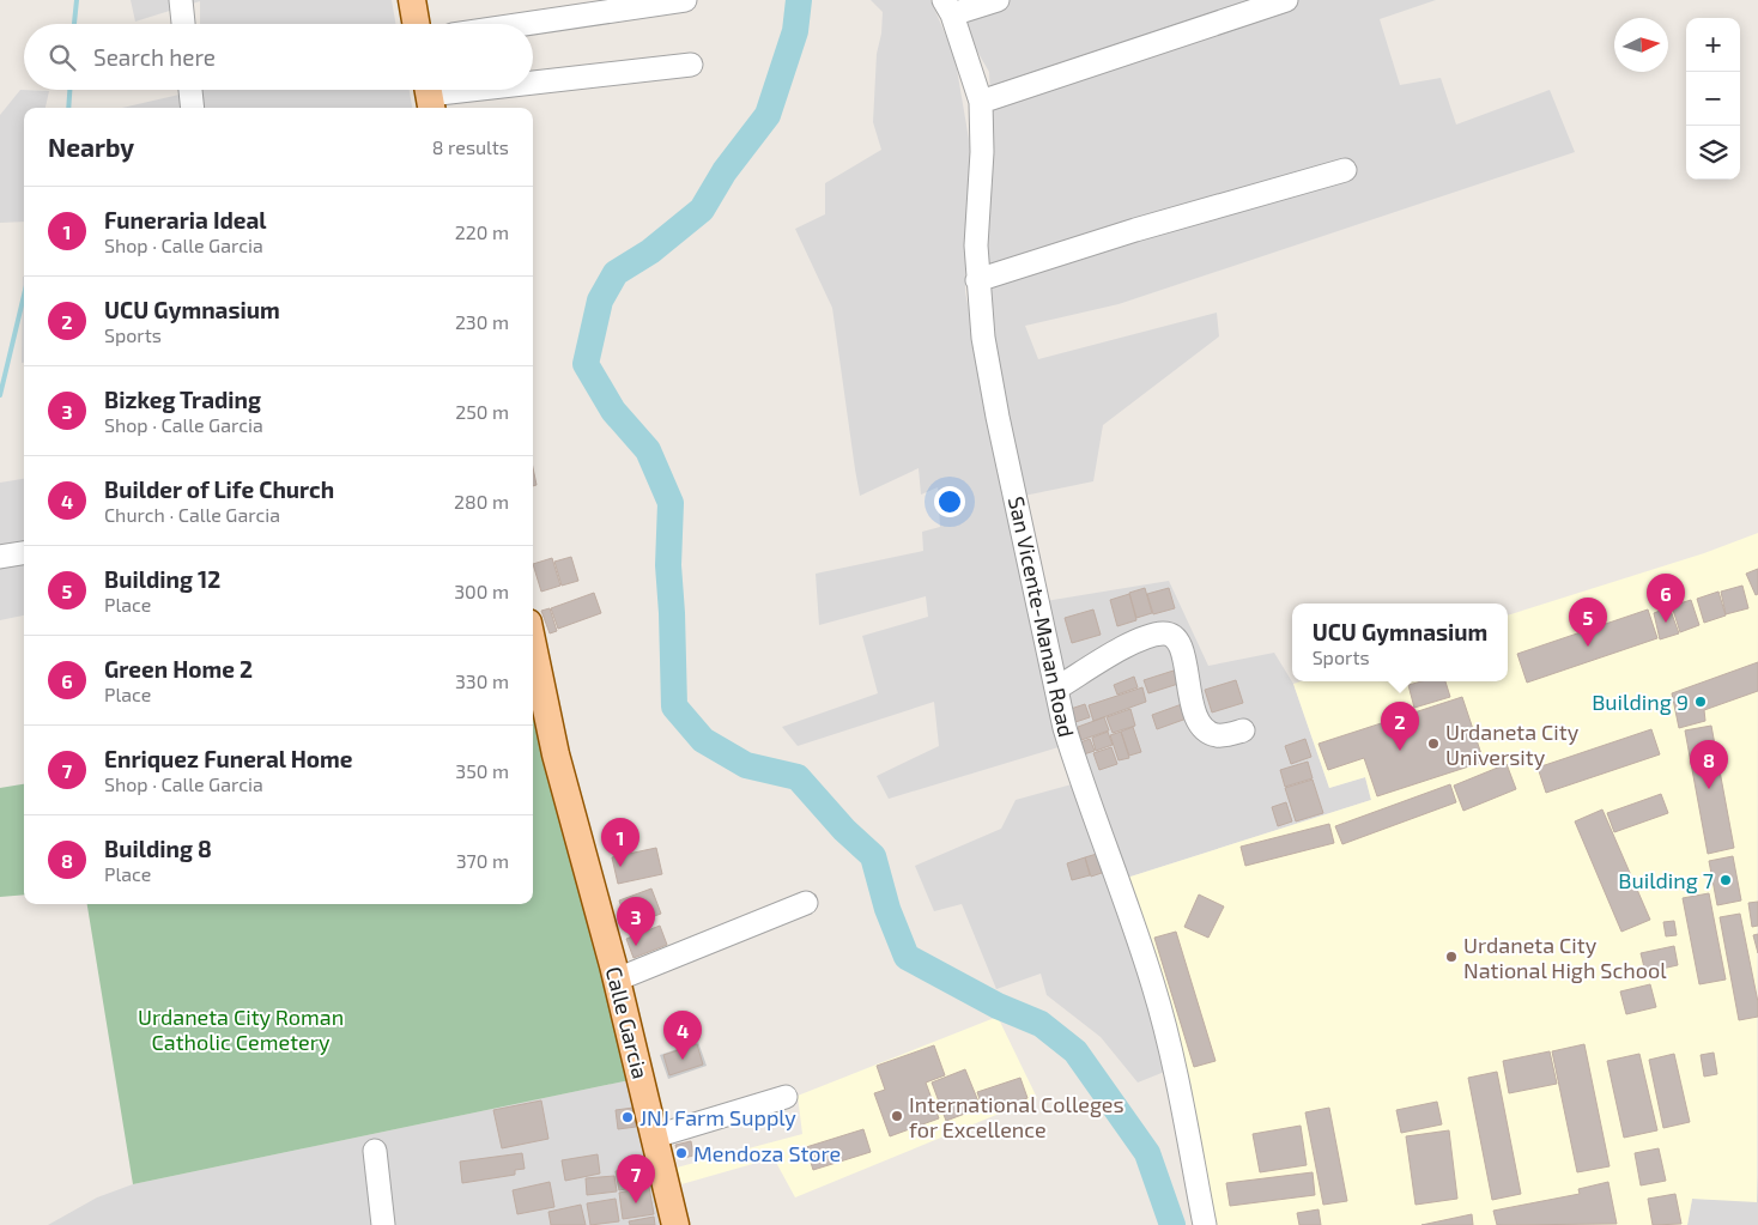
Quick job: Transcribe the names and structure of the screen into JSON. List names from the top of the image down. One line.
{"streets":{"main road":["Calle Garcia"],"street":["San Vicente-Manan Road"]},"parks":["Urdaneta City Roman Catholic Cemetery"],"places":["Building 9","Urdaneta City University","Building 7","Urdaneta City National High School","International Colleges for Excellence","JNJ Farm Supply","Mendoza Store"],"north":"right","page":{"map_buttons":["+","−"],"search":"Search here","heading":["Nearby","8 results"],"list":[{"mark":"1","name":"Funeraria Ideal","note":"Shop · Calle Garcia","value":"220 m"},{"mark":"2","name":"UCU Gymnasium","note":"Sports","value":"230 m"},{"mark":"3","name":"Bizkeg Trading","note":"Shop · Calle Garcia","value":"250 m"},{"mark":"4","name":"Builder of Life Church","note":"Church · Calle Garcia","value":"280 m"},{"mark":"5","name":"Building 12","note":"Place","value":"300 m"},{"mark":"6","name":"Green Home 2","note":"Place","value":"330 m"},{"mark":"7","name":"Enriquez Funeral Home","note":"Shop · Calle Garcia","value":"350 m"},{"mark":"8","name":"Building 8","note":"Place","value":"370 m"}],"pins":["6","5","2","8","1","3","4","7"],"popup":["UCU Gymnasium","Sports"]}}
